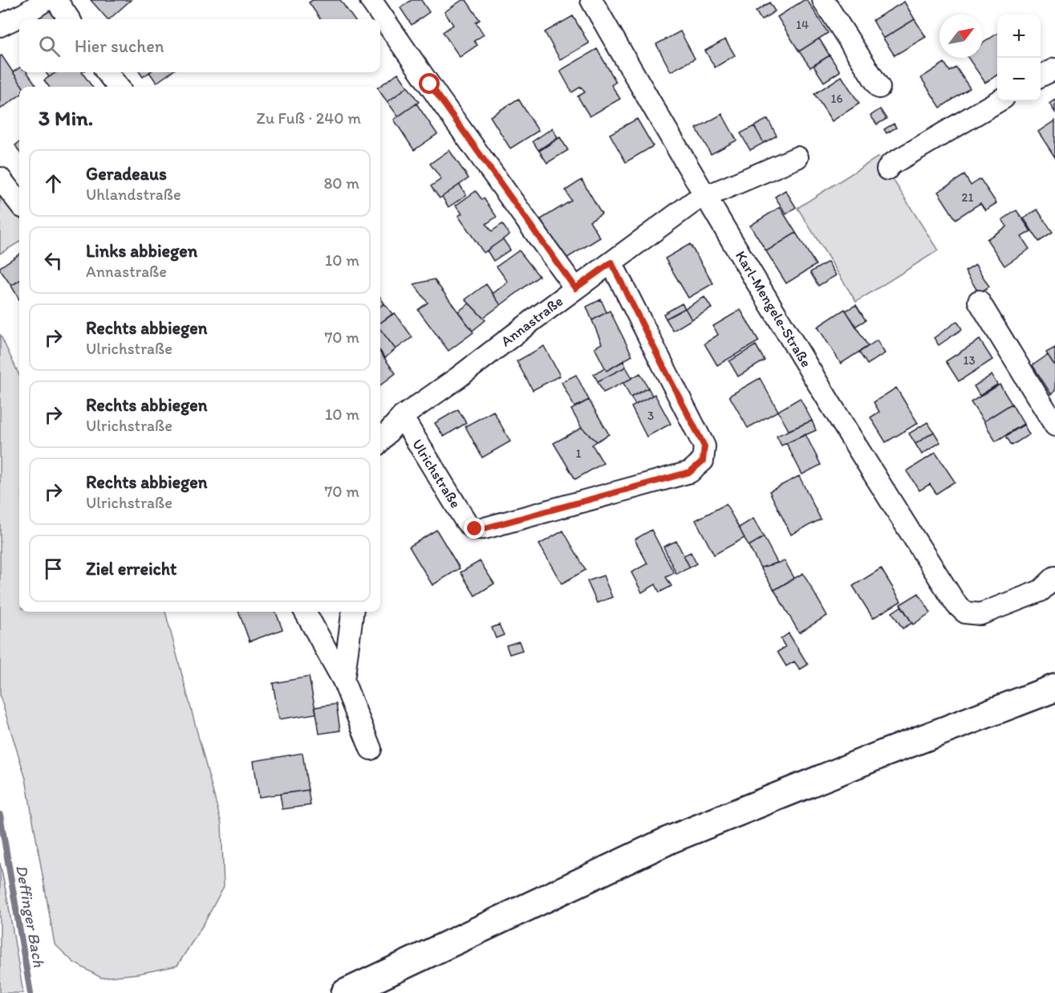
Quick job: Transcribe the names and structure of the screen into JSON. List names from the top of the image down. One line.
{"streets":{"street":["Karl-Mengele-Straße","Annastraße","Ulrichstraße"]},"crossings":[["Karl-Mengele-Straße","Annastraße"],["Annastraße","Ulrichstraße"]],"water":["Deffinger Bach"],"house_numbers":["14","16","21","13","3","1"],"north":"top right","page":{"map_buttons":["+","−"],"search":"Hier suchen","heading":["3 Min.","Zu Fuß · 240 m"],"list":[["Geradeaus","Uhlandstraße","80 m"],["Links abbiegen","Annastraße","10 m"],["Rechts abbiegen","Ulrichstraße","70 m"],["Rechts abbiegen","Ulrichstraße","10 m"],["Rechts abbiegen","Ulrichstraße","70 m"],"Ziel erreicht"]}}
